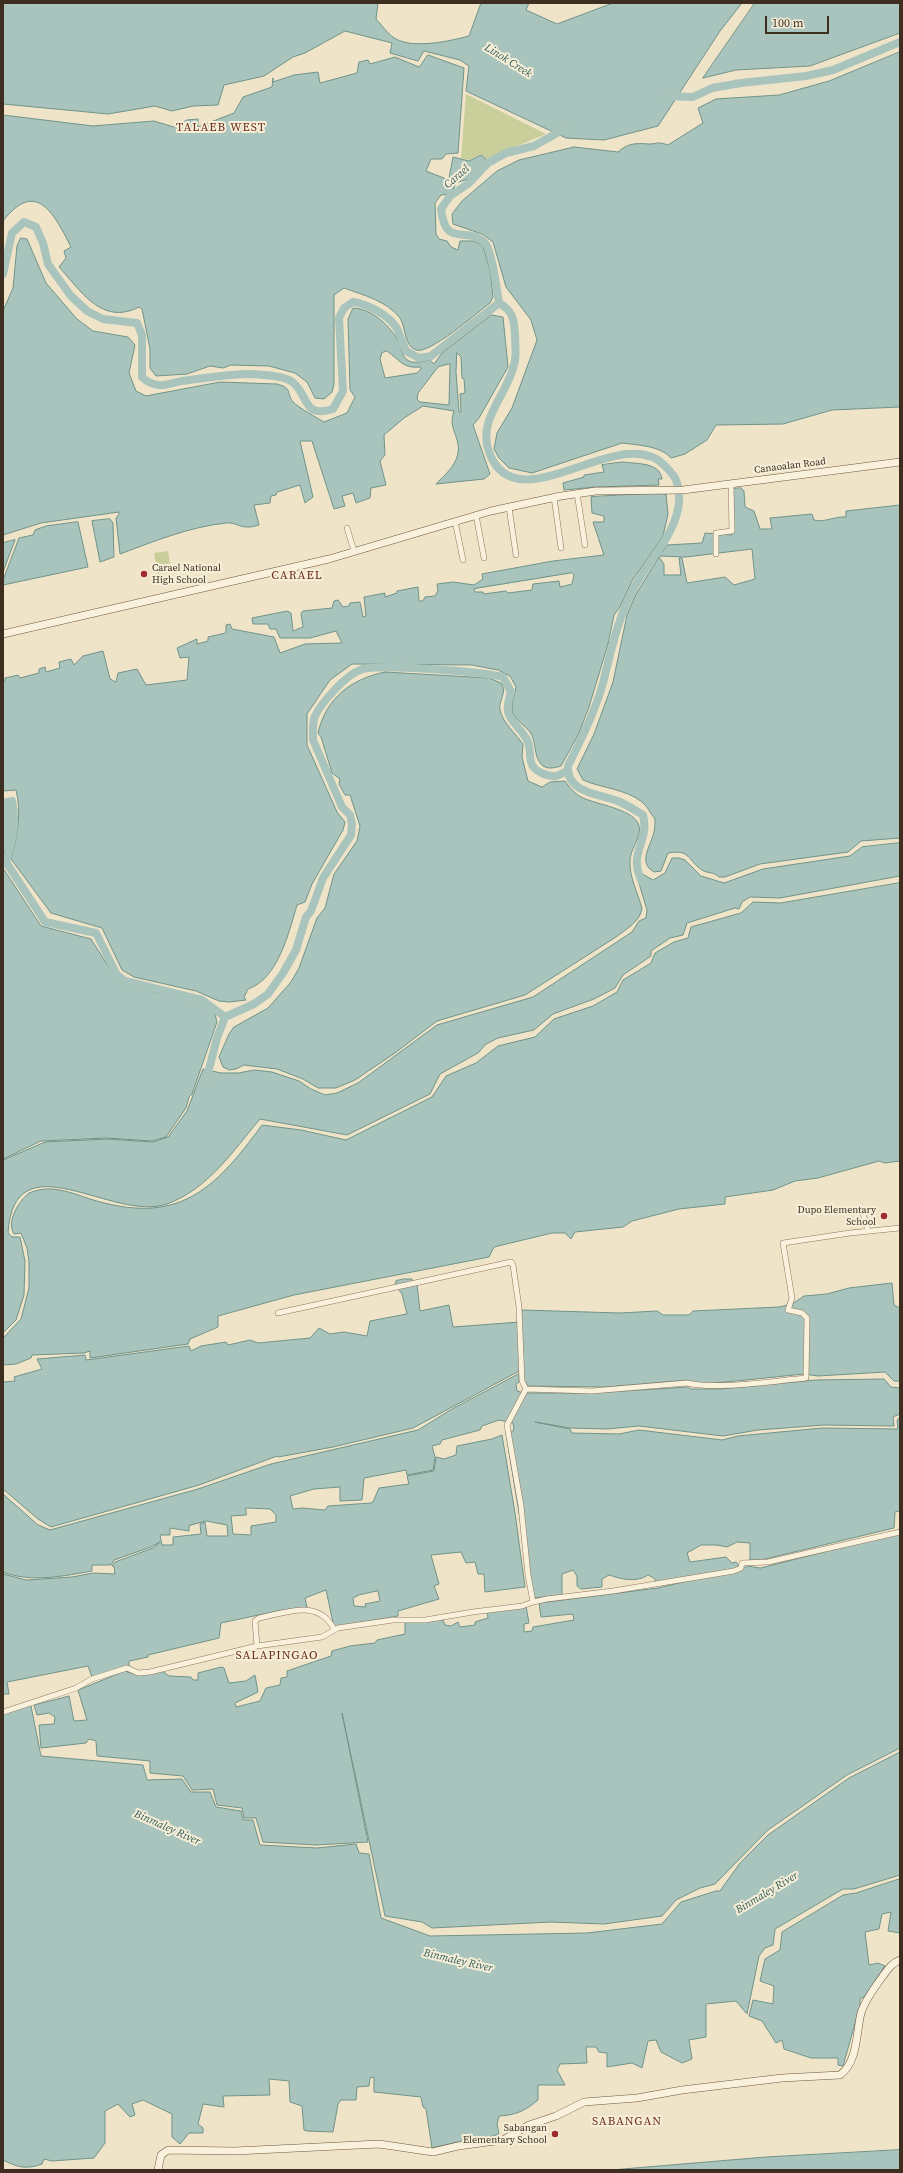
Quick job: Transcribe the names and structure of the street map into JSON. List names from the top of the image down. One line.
{"streets":{"street":["Canaoalan Road"]},"districts":["TALAEB WEST","CARAEL","SALAPINGAO","SABANGAN"],"water":["Linok Creek","Carael","Binmaley River"],"places":["Carael National High School","Dupo Elementary School","Sabangan Elementary School"],"scale_bar":"100 m"}
